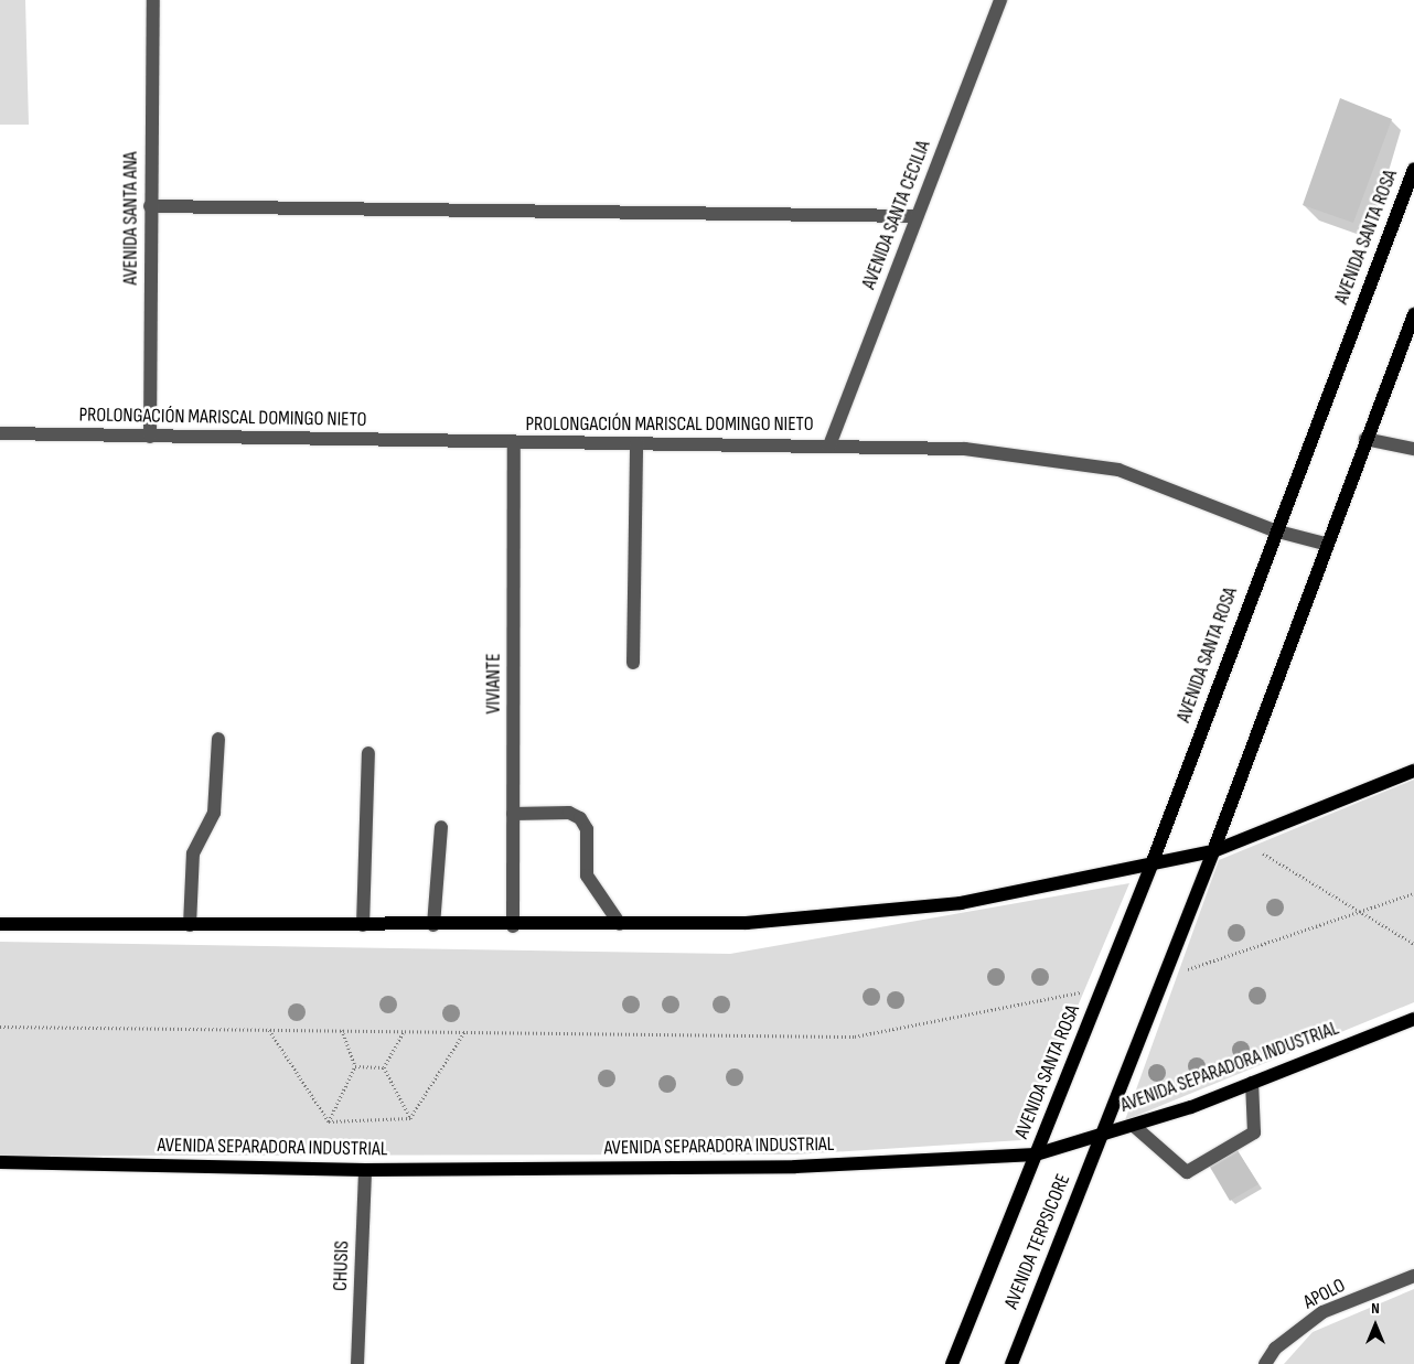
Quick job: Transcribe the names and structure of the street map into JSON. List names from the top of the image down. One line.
{"streets":{"main road":["AVENIDA SANTA ROSA","AVENIDA SEPARADORA INDUSTRIAL","AVENIDA TERPSICORE"],"street":["AVENIDA SANTA CECILIA","AVENIDA SANTA ANA","PROLONGACIÓN MARISCAL DOMINGO NIETO","VIVIANTE","CHUSIS","APOLO"]},"crossings":[["AVENIDA SANTA CECILIA","PROLONGACIÓN MARISCAL DOMINGO NIETO"],["AVENIDA SANTA ANA","PROLONGACIÓN MARISCAL DOMINGO NIETO"],["AVENIDA SANTA ROSA","PROLONGACIÓN MARISCAL DOMINGO NIETO"],["AVENIDA SANTA ROSA","AVENIDA SEPARADORA INDUSTRIAL"],["AVENIDA SANTA ROSA","AVENIDA TERPSICORE"],["PROLONGACIÓN MARISCAL DOMINGO NIETO","VIVIANTE"],["AVENIDA SEPARADORA INDUSTRIAL","AVENIDA TERPSICORE"],["AVENIDA SEPARADORA INDUSTRIAL","CHUSIS"]],"north":"top"}
